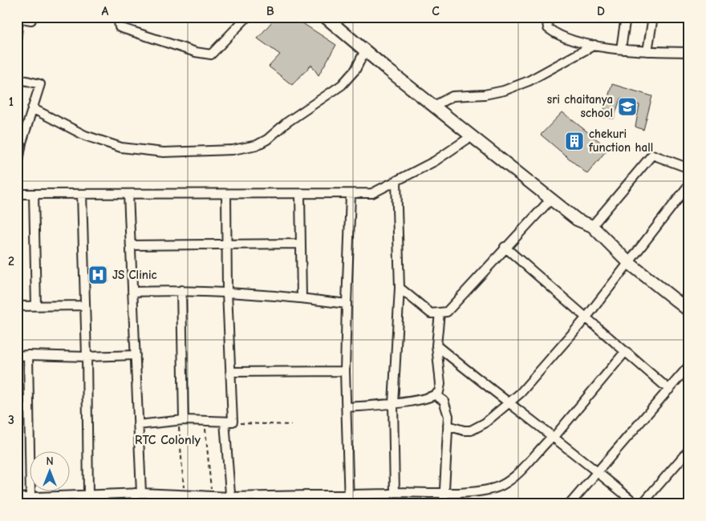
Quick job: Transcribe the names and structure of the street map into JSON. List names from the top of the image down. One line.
{"districts":["RTC Colonly"],"places":{"school or university":["sri chaitanya school"],"building":["chekuri function hall"],"hospital":["JS Clinic"]},"north":"top","grid":{"columns":["A","B","C","D"],"rows":["1","2","3"]}}
